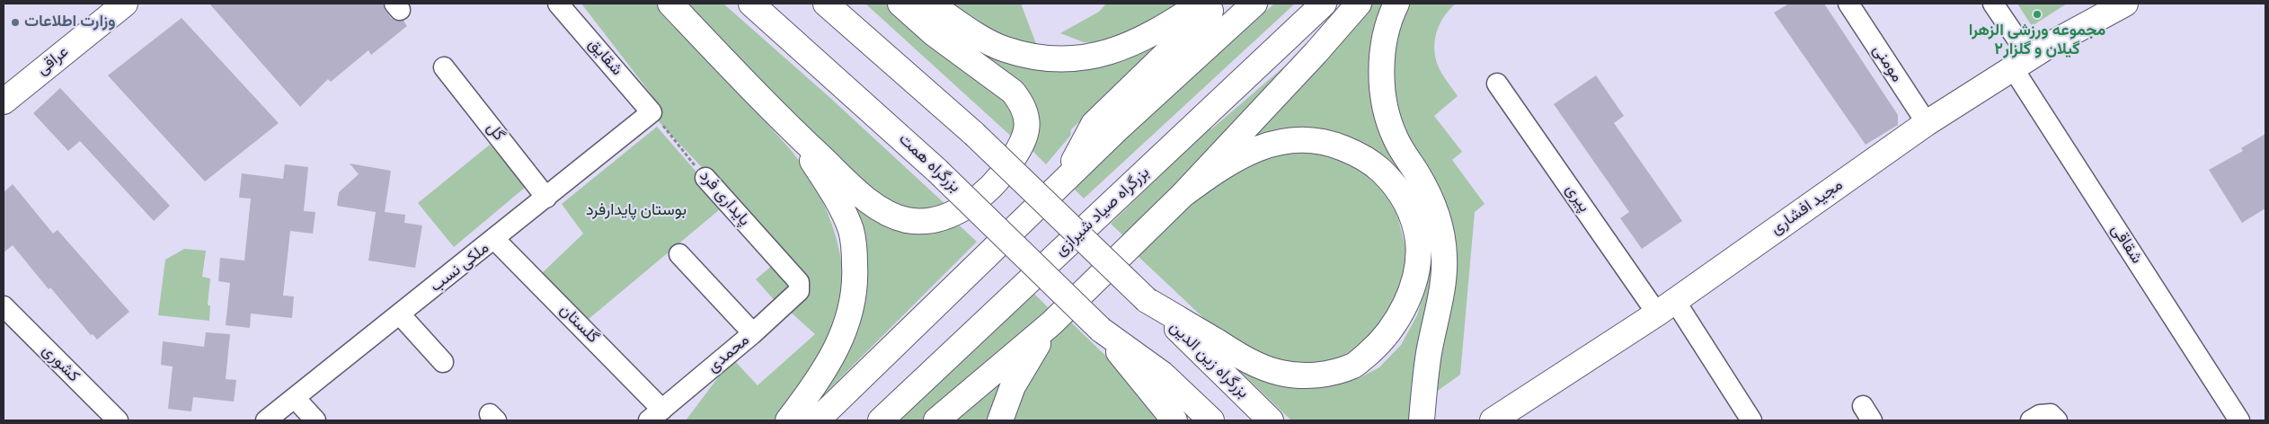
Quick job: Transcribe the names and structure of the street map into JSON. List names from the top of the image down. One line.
{"streets":{"main road":["عراقی","بزرگراه همت","مجید افشاری","بزرگراه صیاد شیرازی","بزرگراه زین الدین"],"street":["شقایق","مومنی","گل","پایداری فرد","پیری","شقاقی","ملکی نسب","گلستان","محمدی","کشوری"]},"crossings":[["شقایق","پایداری فرد"],["شقایق","ملکی نسب"],["مومنی","مجید افشاری"],["گل","ملکی نسب"],["پایداری فرد","ملکی نسب"],["پایداری فرد","محمدی"],["پیری","مجید افشاری"],["مجید افشاری","شقاقی"],["ملکی نسب","گلستان"],["گلستان","محمدی"]],"parks":["بوستان پایدارفرد"],"places":["مجموعه ورزشی الزهرا گیلان و گلزار۲","وزارت اطلاعات"]}
